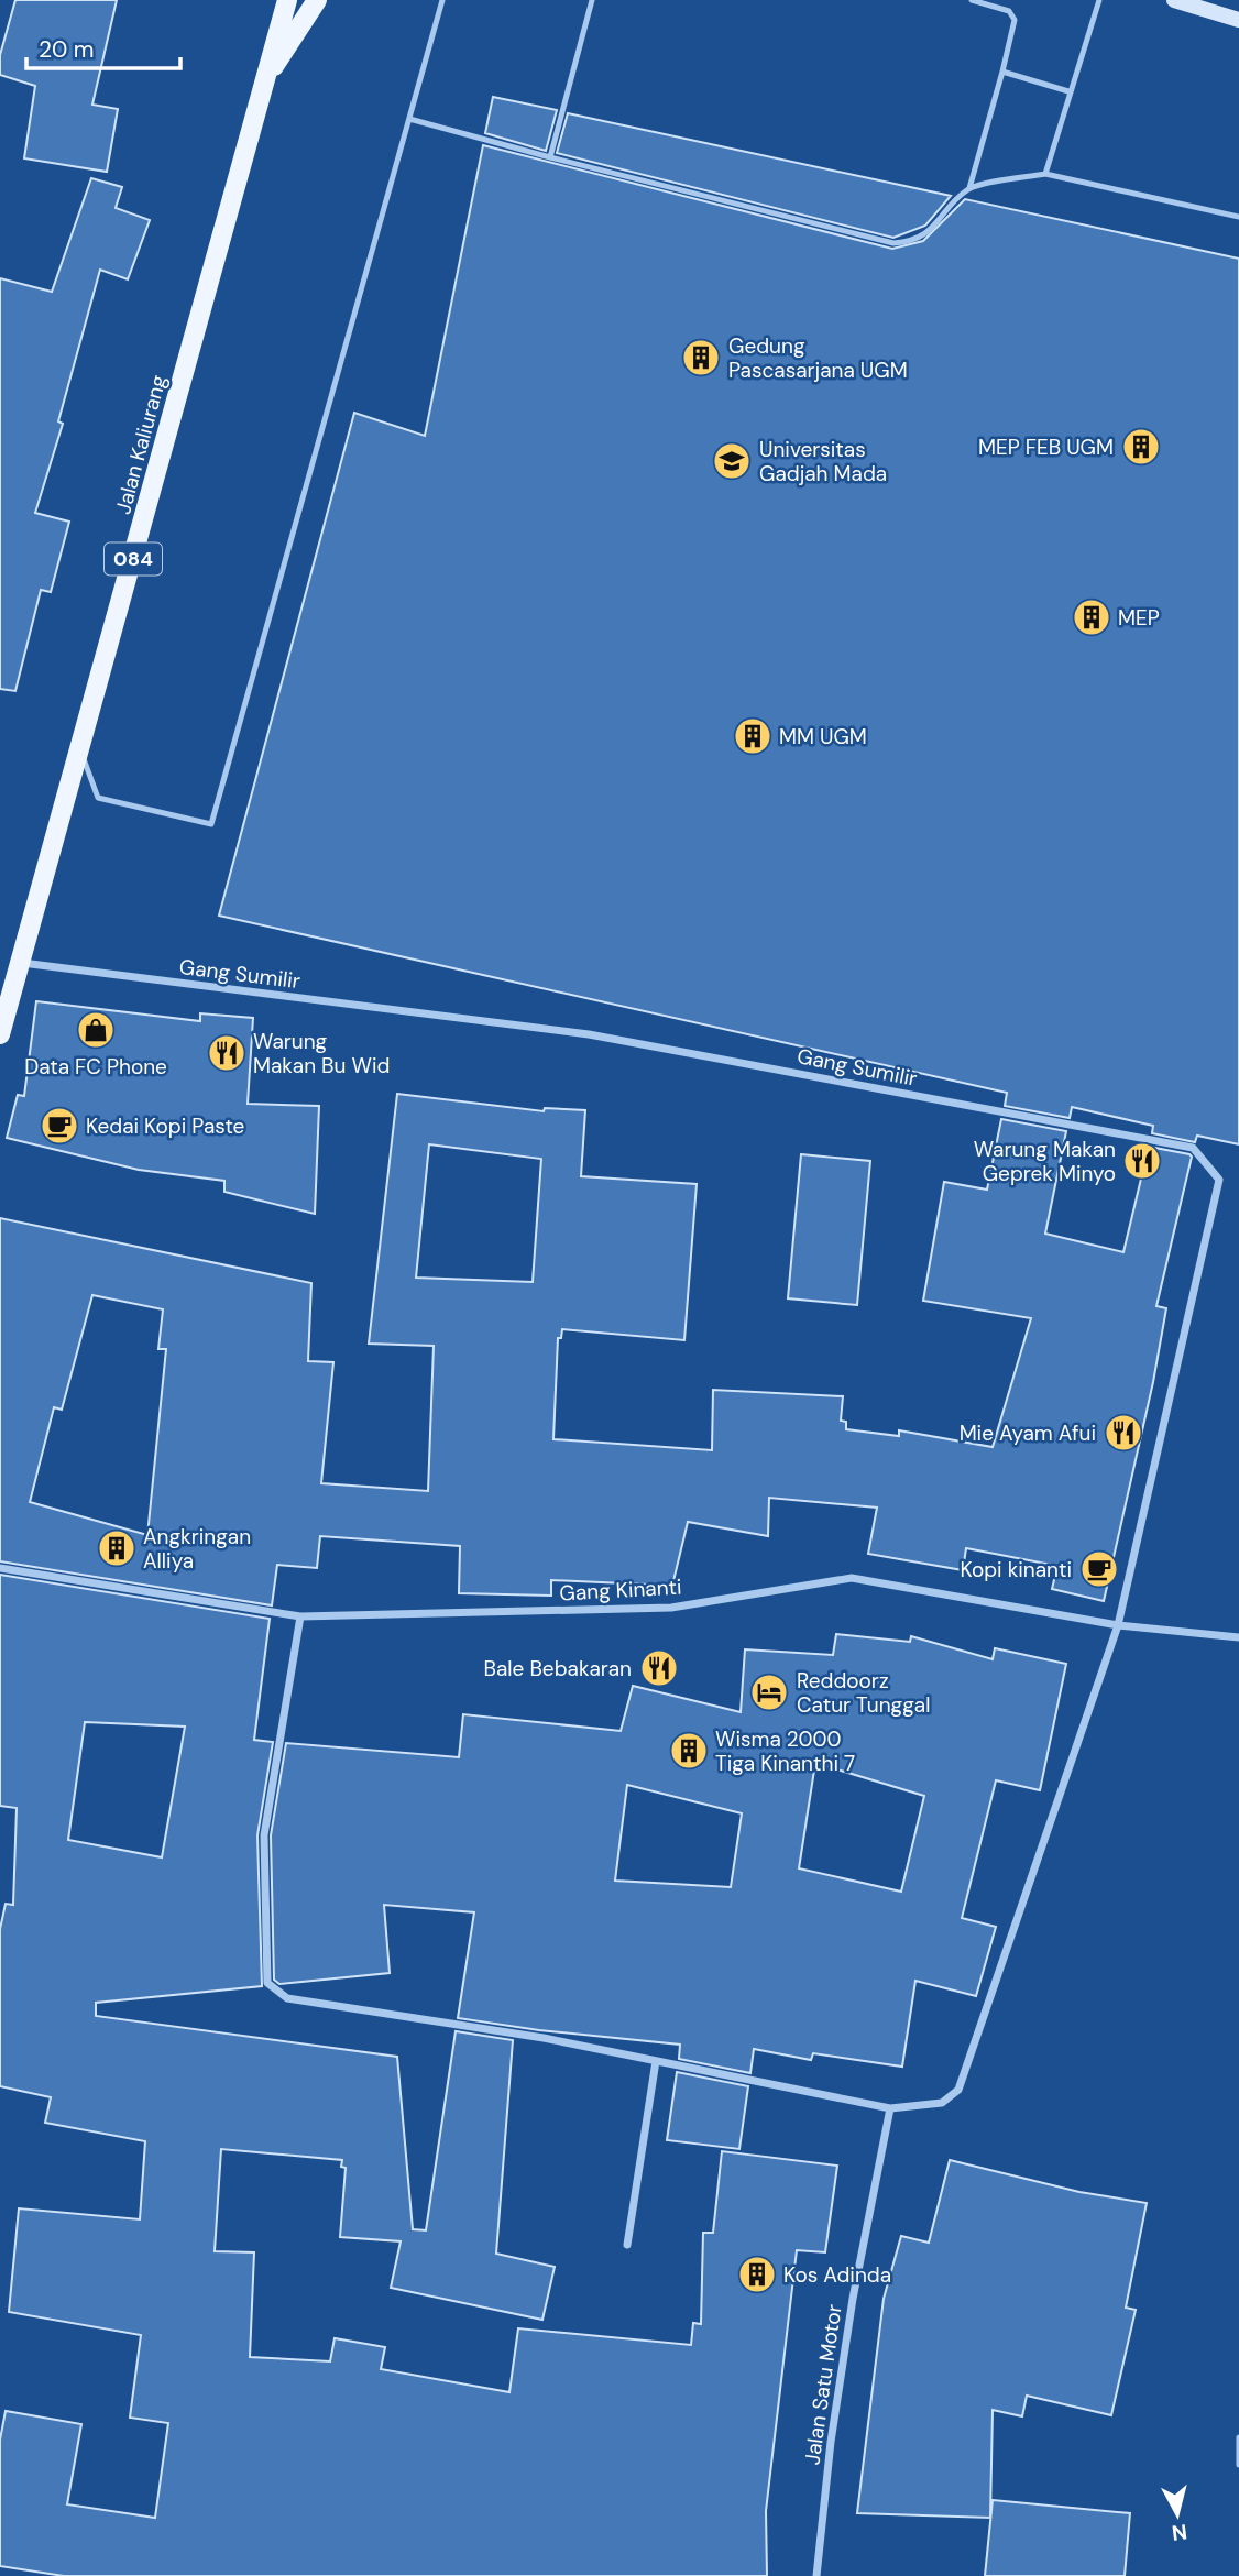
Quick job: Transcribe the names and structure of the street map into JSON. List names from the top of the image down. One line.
{"streets":{"main road":["Jalan Kaliurang","084"],"street":["Gang Sumilir","Gang Kinanti","Jalan Satu Motor"]},"crossings":[["Jalan Kaliurang","Gang Sumilir"],["Gang Sumilir","Gang Kinanti"]],"places":{"building":["Gedung Pascasarjana UGM","MEP FEB UGM","MEP","MM UGM","Angkringan Alliya","Wisma 2000 Tiga Kinanthi 7","Kos Adinda"],"school or university":["Universitas Gadjah Mada"],"shop":["Data FC Phone"],"restaurant":["Warung Makan Bu Wid","Warung Makan Geprek Minyo","Mie Ayam Afui","Bale Bebakaran"],"cafe":["Kedai Kopi Paste","Kopi kinanti"],"hotel":["Reddoorz Catur Tunggal"]},"scale_bar":"20 m","north":"bottom"}
